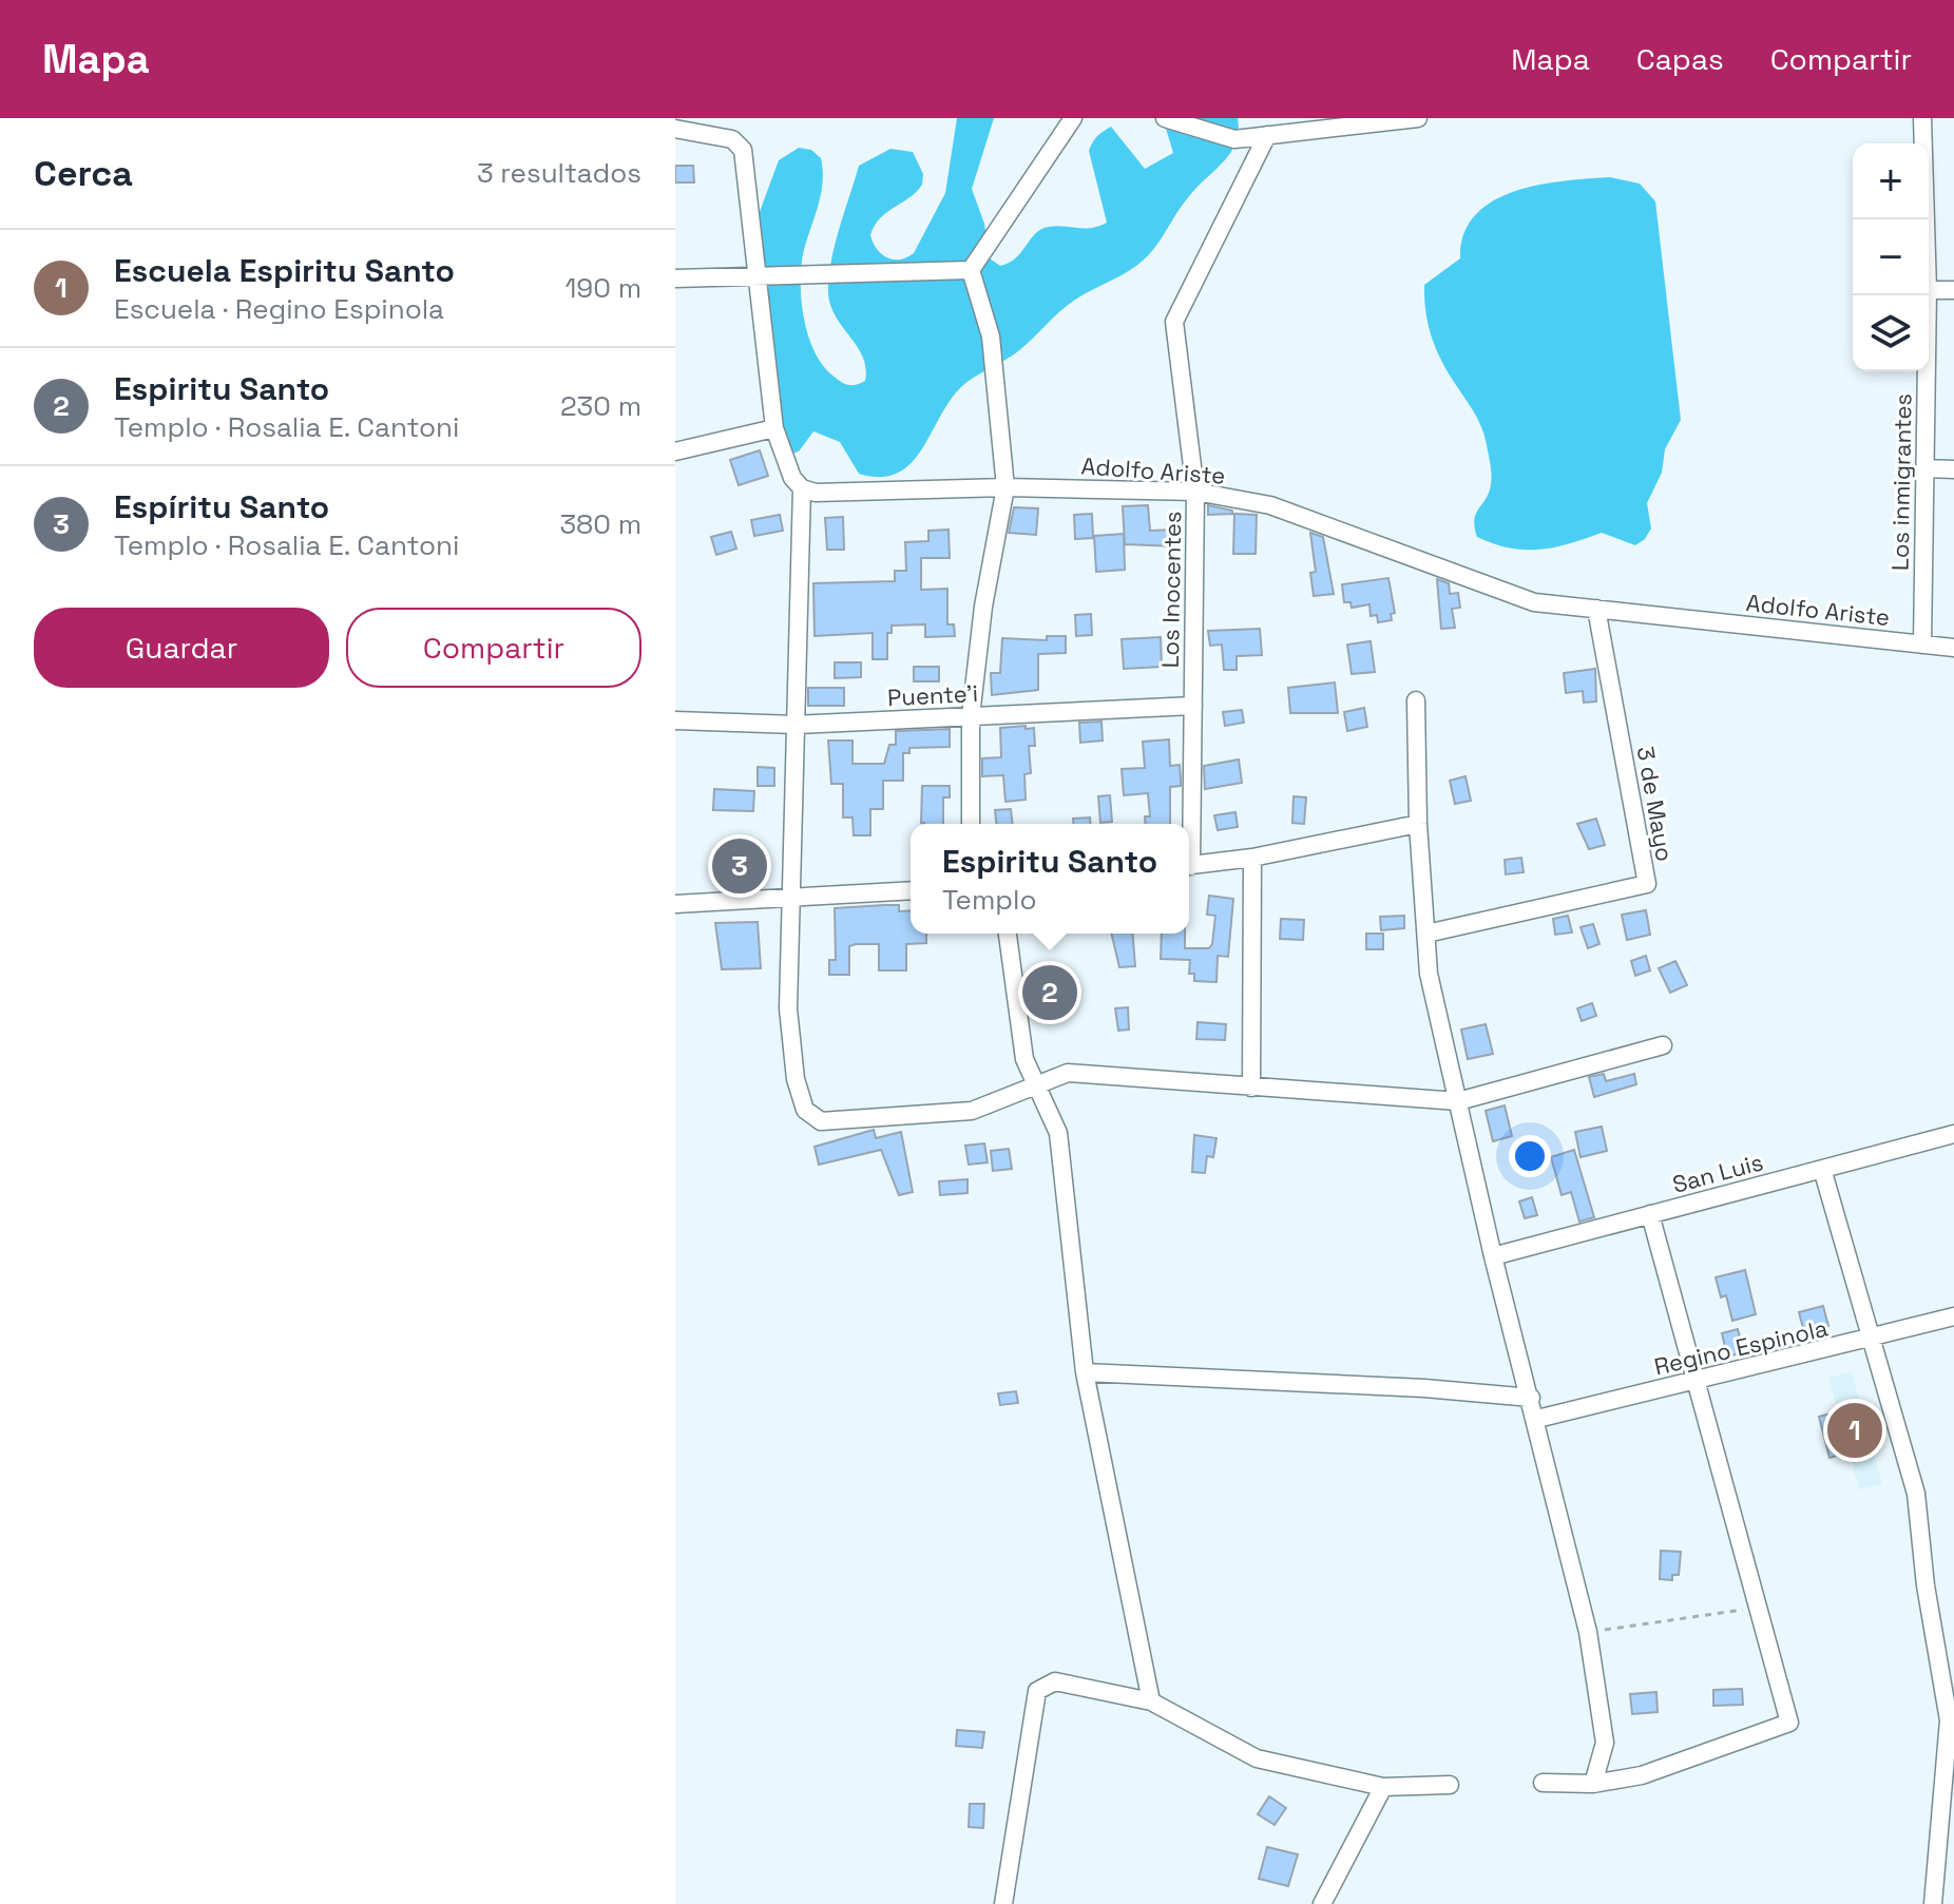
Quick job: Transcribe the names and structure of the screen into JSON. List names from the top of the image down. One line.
{"streets":{"street":["Adolfo Ariste","Los inmigrantes","Los Inocentes","Puente'i","3 de Mayo","San Luis","Regino Espinola"]},"crossings":[["Adolfo Ariste","Los inmigrantes"],["Adolfo Ariste","Los Inocentes"],["Adolfo Ariste","3 de Mayo"],["Los Inocentes","Puente'i"]],"page":{"header":"Mapa","nav":["Mapa","Capas","Compartir"],"heading":["Cerca","3 resultados"],"map_buttons":["+","−"],"list":[{"mark":"1","name":"Escuela Espiritu Santo","note":"Escuela · Regino Espinola","value":"190 m"},{"mark":"2","name":"Espiritu Santo","note":"Templo · Rosalia E. Cantoni","value":"230 m"},{"mark":"3","name":"Espíritu Santo","note":"Templo · Rosalia E. Cantoni","value":"380 m"}],"buttons":["Guardar","Compartir"],"popup":["Espiritu Santo","Templo"],"pins":["3","2","1"]}}
